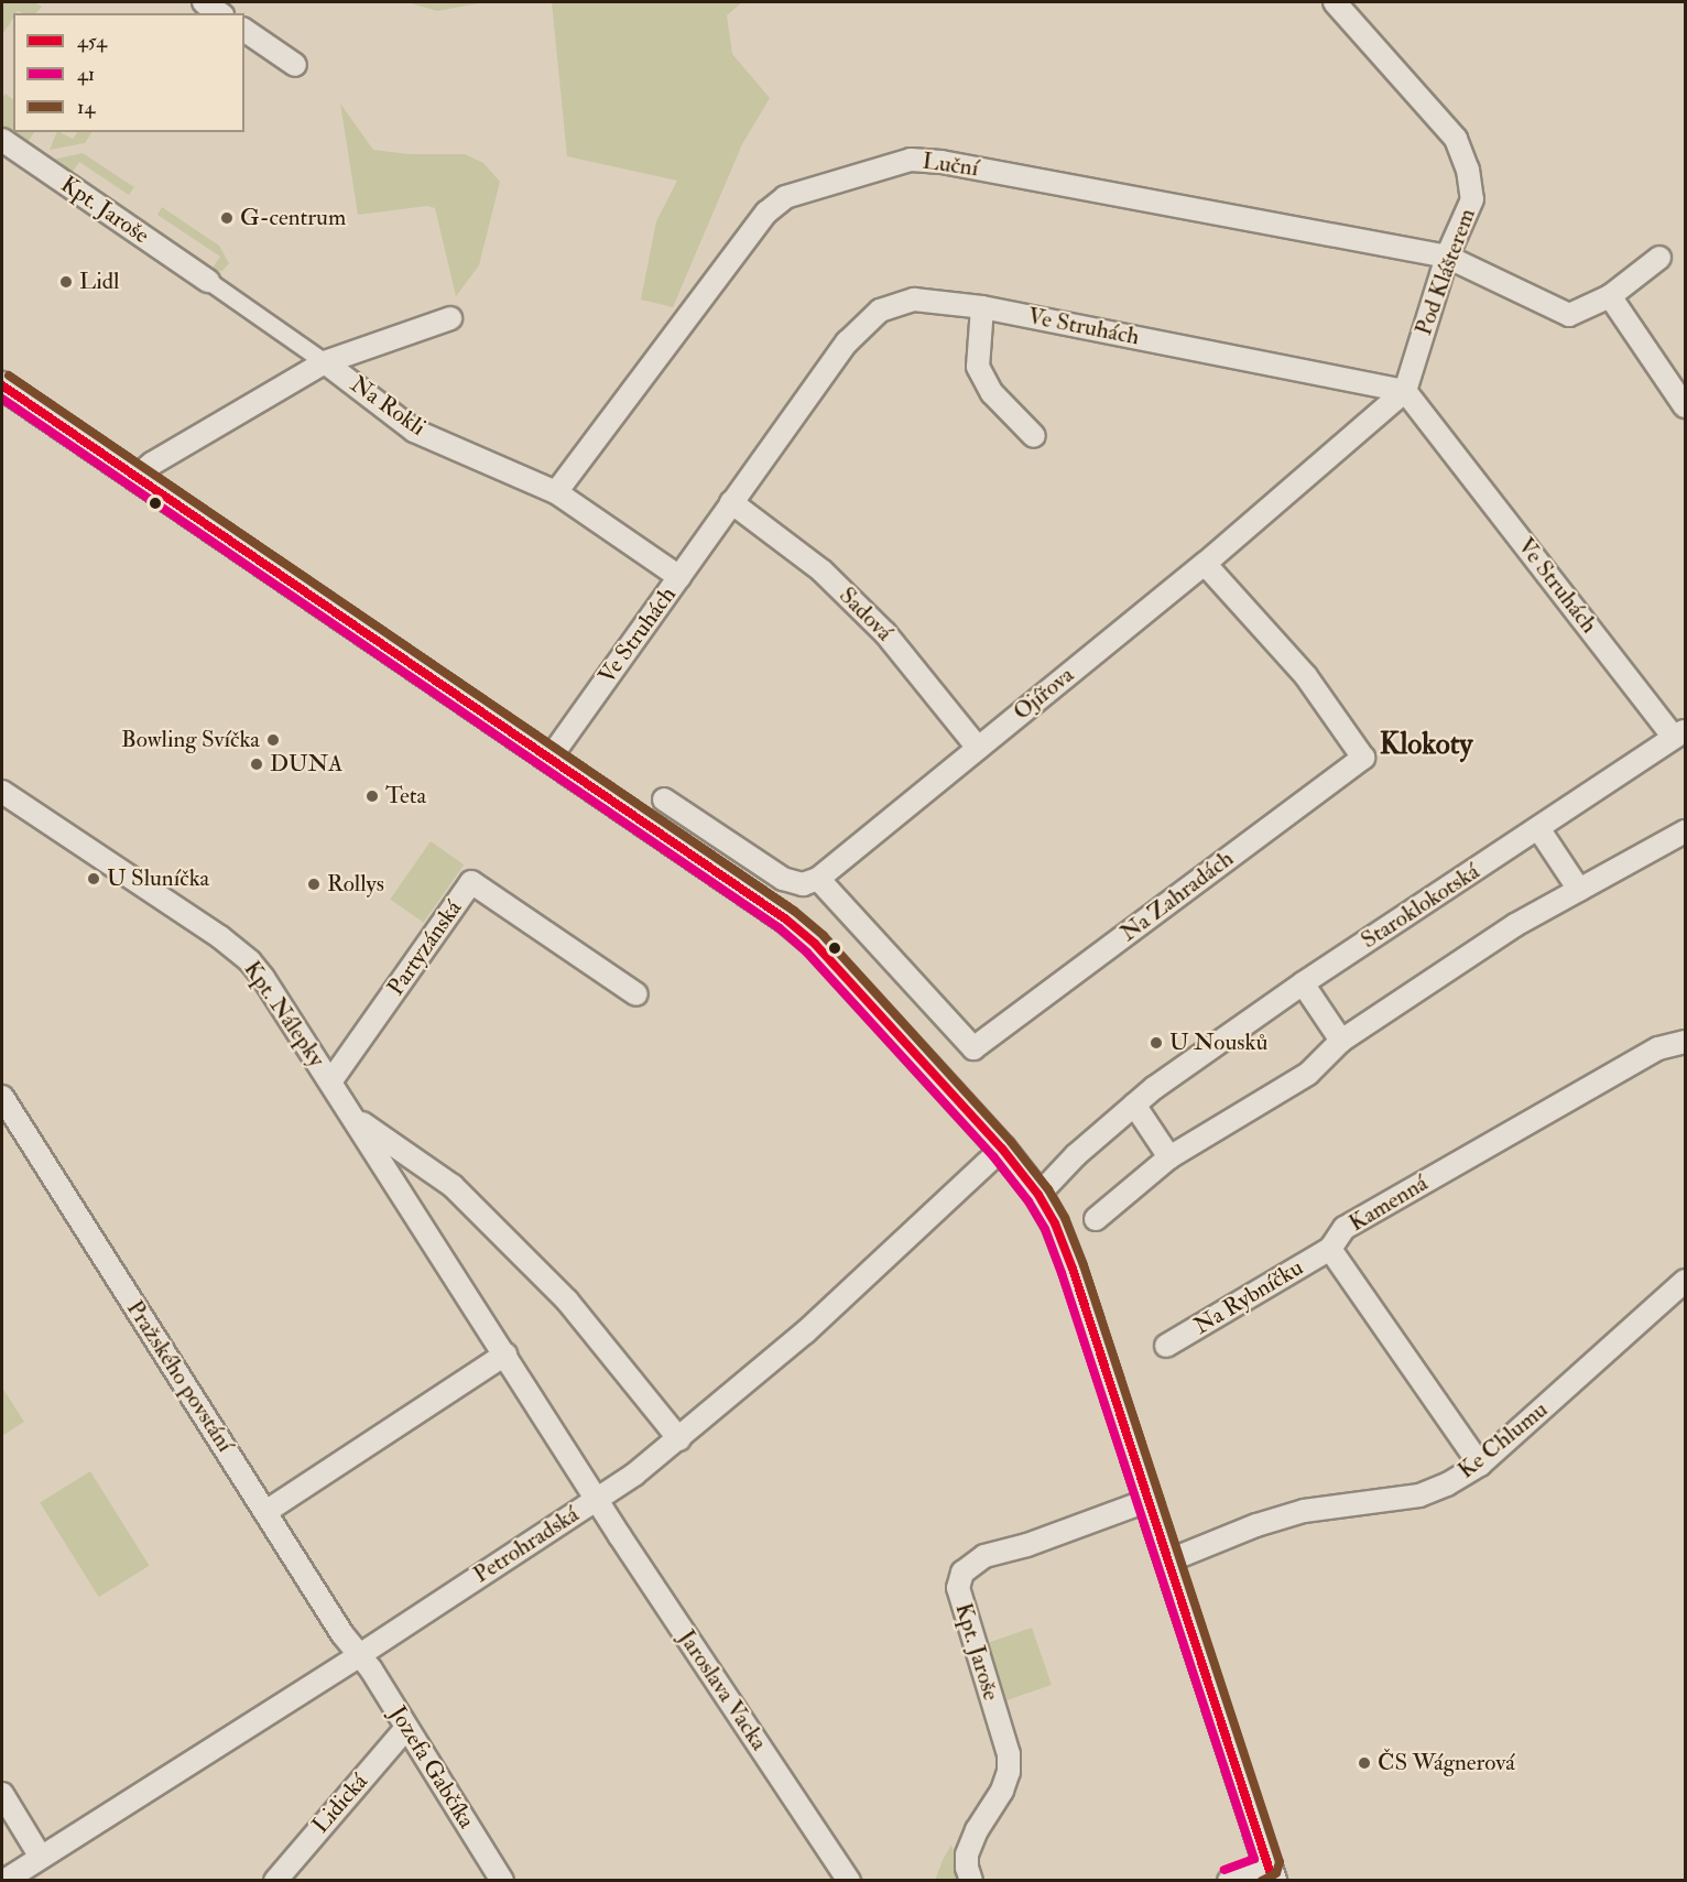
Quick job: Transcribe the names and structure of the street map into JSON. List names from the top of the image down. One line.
{"streets":{"street":["Luční","Kpt. Jaroše","Pod Klášterem","Ve Struhách","Na Rokli","Sadová","Ojířova","Na Zahradách","Staroklokotská","Partyzánská","Kpt. Nálepky","Kamenná","Na Rybníčku","Pražského povstání","Ke Chlumu","Petrohradská","Jaroslava Vacka","Jozefa Gabčíka","Lidická"]},"crossings":[["Luční","Pod Klášterem"],["Luční","Na Rokli"],["Pod Klášterem","Ve Struhách"],["Pod Klášterem","Ojířova"],["Ve Struhách","Na Rokli"],["Ve Struhách","Sadová"],["Ve Struhách","Ojířova"],["Ve Struhách","Staroklokotská"],["Sadová","Ojířova"],["Ojířova","Na Zahradách"],["Partyzánská","Kpt. Nálepky"],["Kpt. Nálepky","Petrohradská"],["Kpt. Nálepky","Jaroslava Vacka"],["Kamenná","Na Rybníčku"],["Kamenná","Ke Chlumu"],["Pražského povstání","Petrohradská"],["Pražského povstání","Jozefa Gabčíka"],["Petrohradská","Jaroslava Vacka"],["Petrohradská","Jozefa Gabčíka"],["Jozefa Gabčíka","Lidická"]],"districts":["Klokoty"],"places":["G-centrum","Lidl","Bowling Svíčka","DUNA","Teta","U Sluníčka","Rollys","U Nousků","ČS Wágnerová"],"lines":["transit line 14","transit line 454","transit line 41"],"legend":["454","41","14"]}
